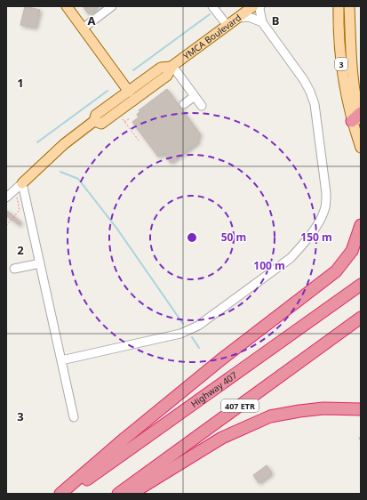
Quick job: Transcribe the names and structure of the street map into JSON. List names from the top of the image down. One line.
{"streets":{"highway":["Highway 407","407 ETR"],"main road":["YMCA Boulevard","3"]},"grid":{"columns":["A","B"],"rows":["1","2","3"]},"rings":["50 m","150 m","100 m"]}
